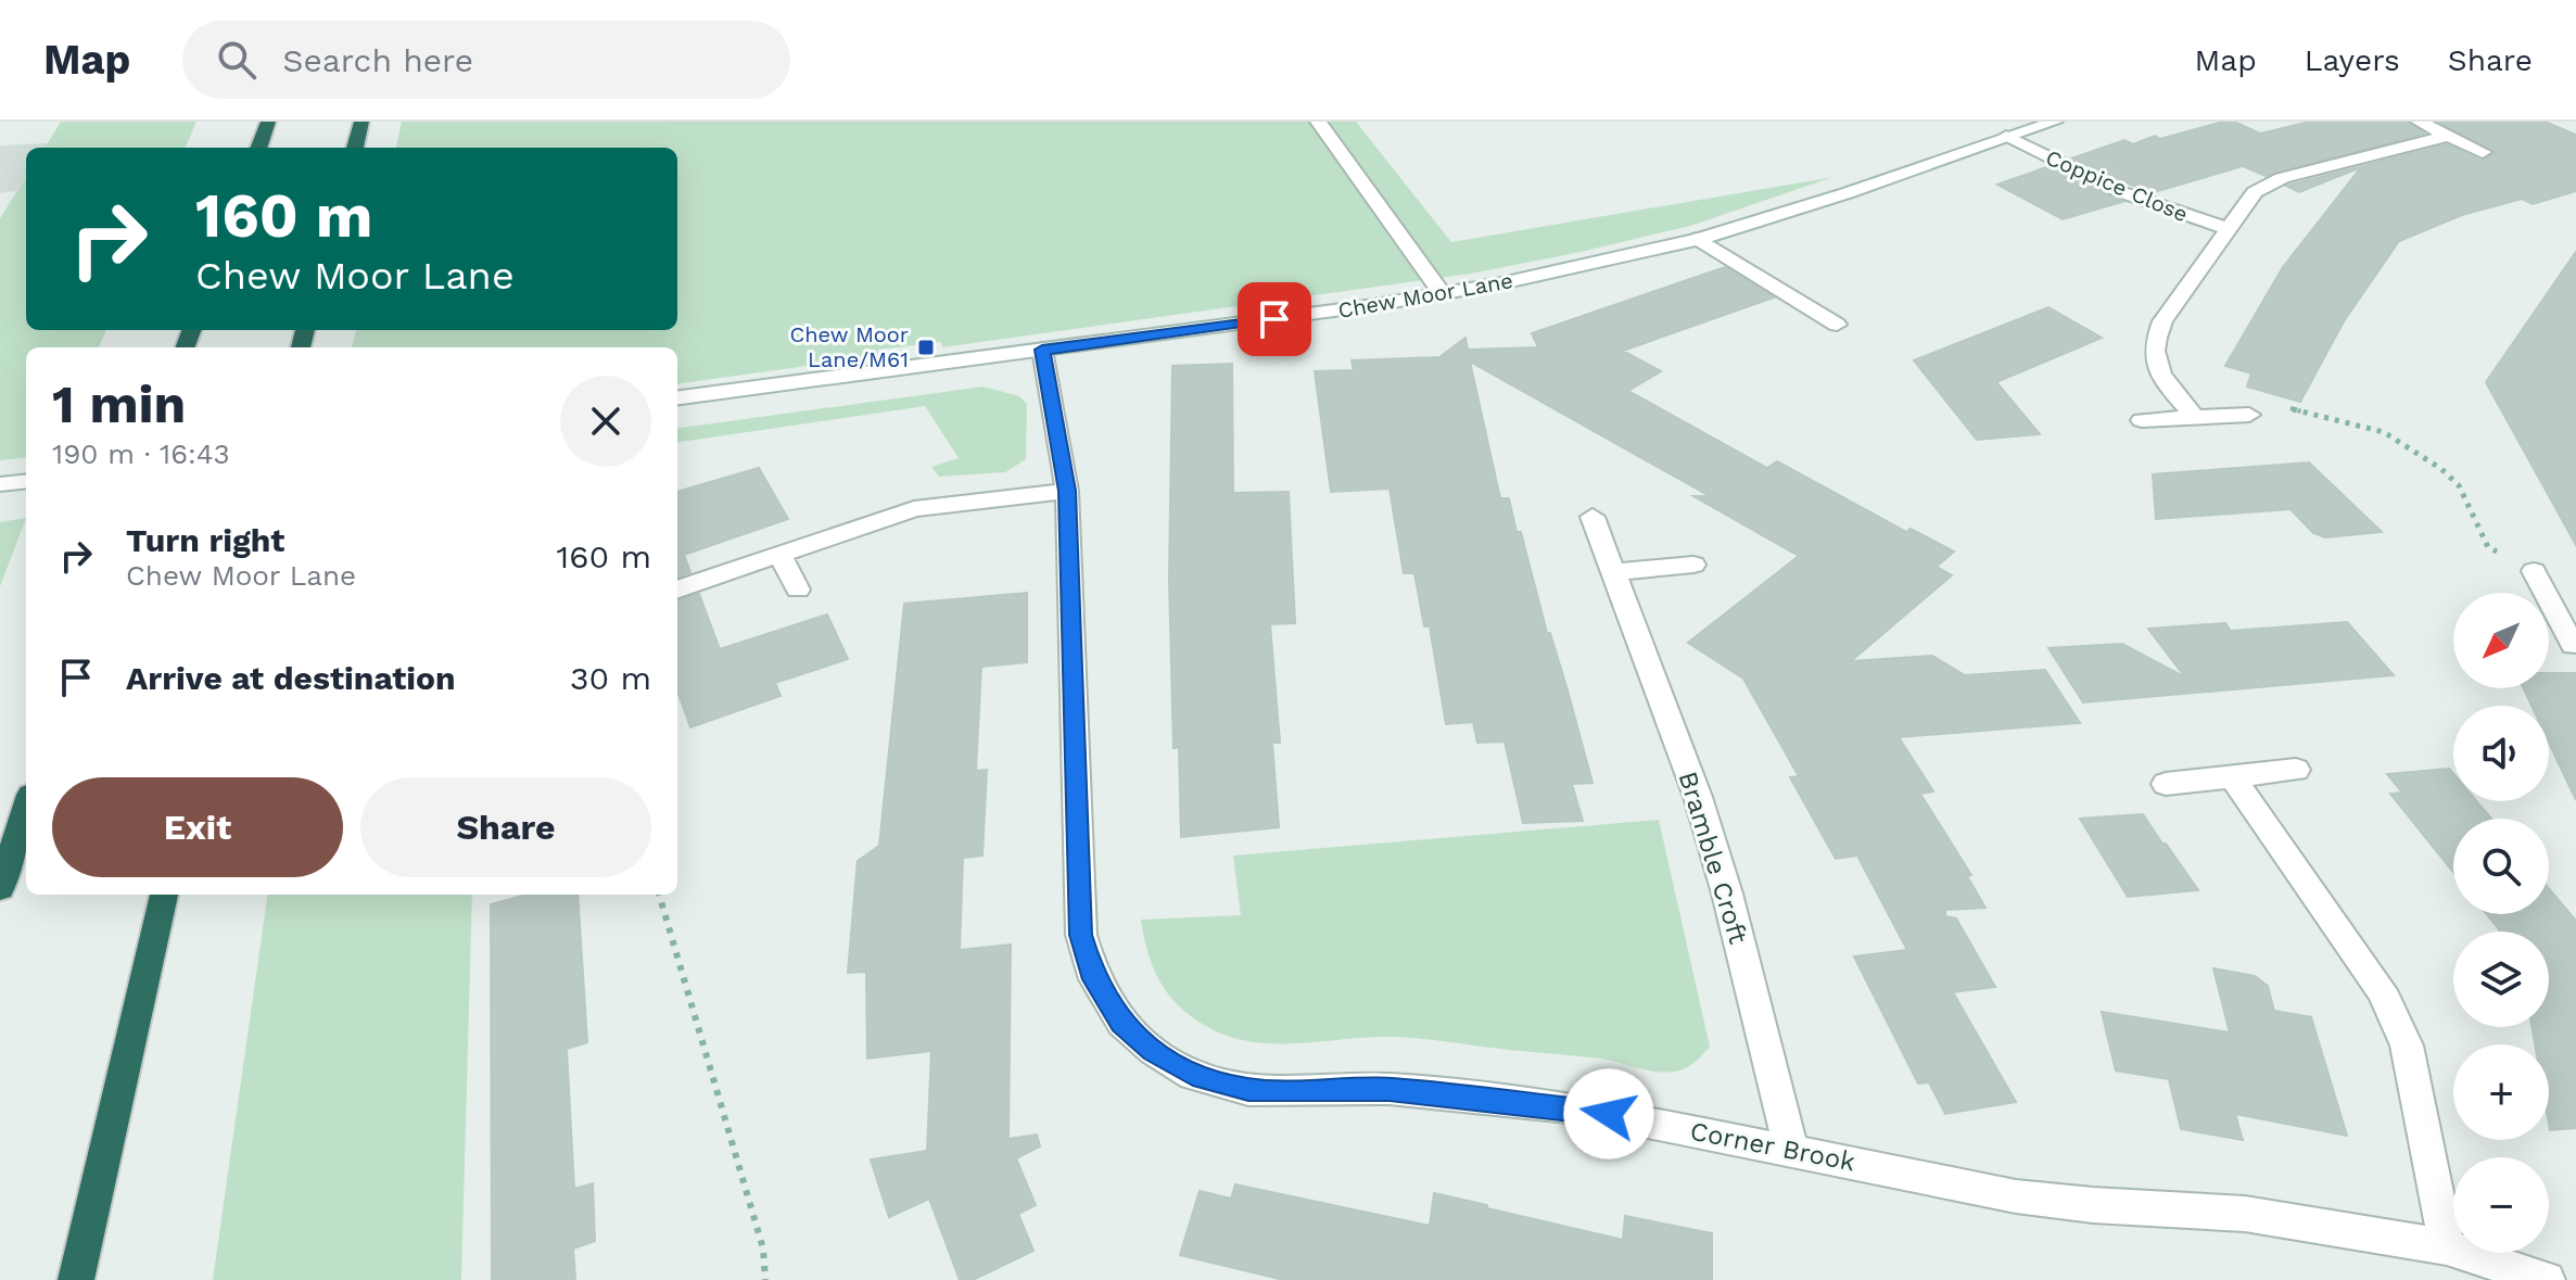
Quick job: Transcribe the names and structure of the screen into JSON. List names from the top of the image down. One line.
{"streets":{"street":["Coppice Close","Chew Moor Lane","Bramble Croft","Corner Brook"]},"crossings":[["Coppice Close","Chew Moor Lane"],["Chew Moor Lane","Corner Brook"],["Bramble Croft","Corner Brook"]],"places":{"transit":["Chew Moor Lane/M61"]},"north":"bottom left","page":{"header":"Map","search":"Search here","nav":["Map","Layers","Share"],"turn":["160 m","Chew Moor Lane"],"heading":["1 min","190 m · 16:43"],"list":[{"name":"Turn right","note":"Chew Moor Lane","value":"160 m"},{"name":"Arrive at destination","value":"30 m"}],"map_buttons":["+","−"],"buttons":["Exit","Share"]}}
